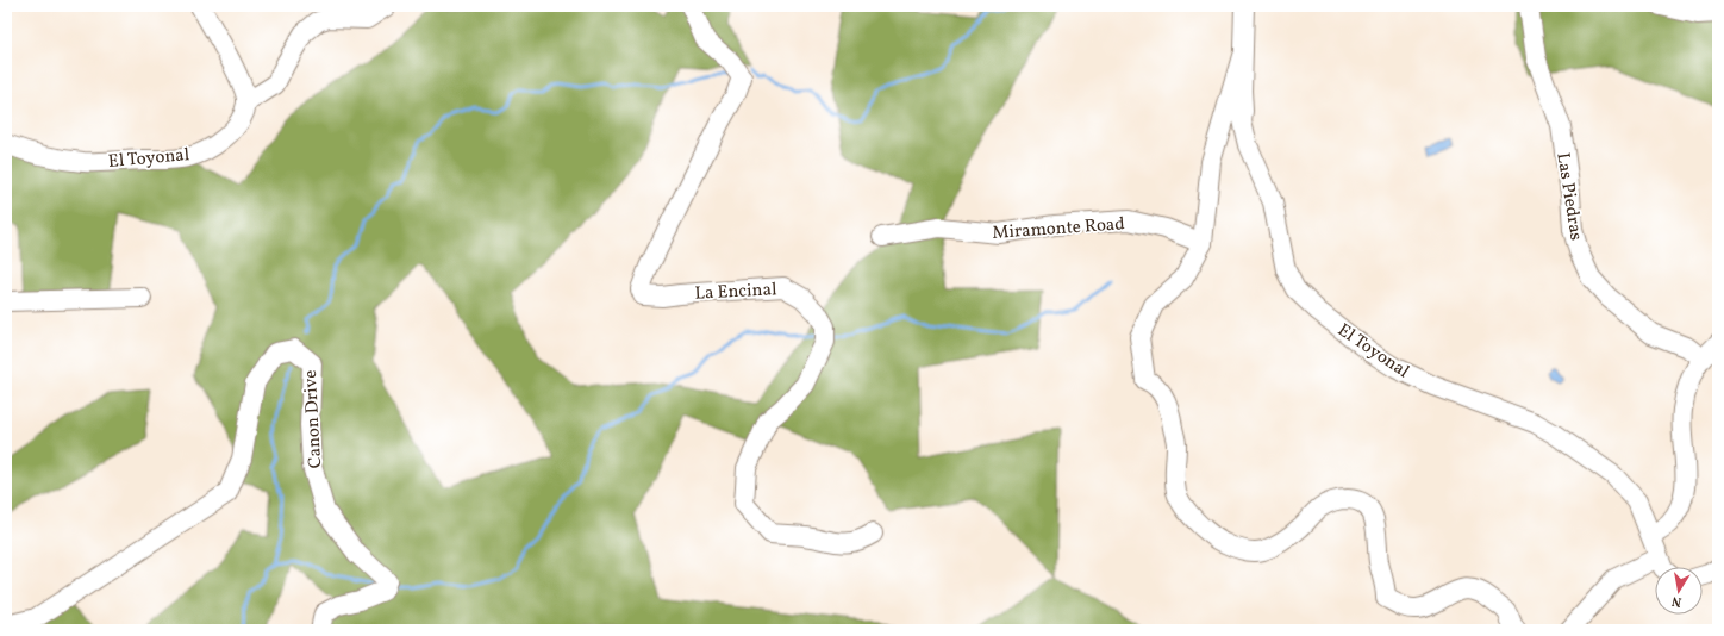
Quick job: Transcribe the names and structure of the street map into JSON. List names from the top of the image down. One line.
{"streets":{"street":["El Toyonal","Las Piedras","Miramonte Road","La Encinal","Canon Drive"]},"north":"bottom"}
